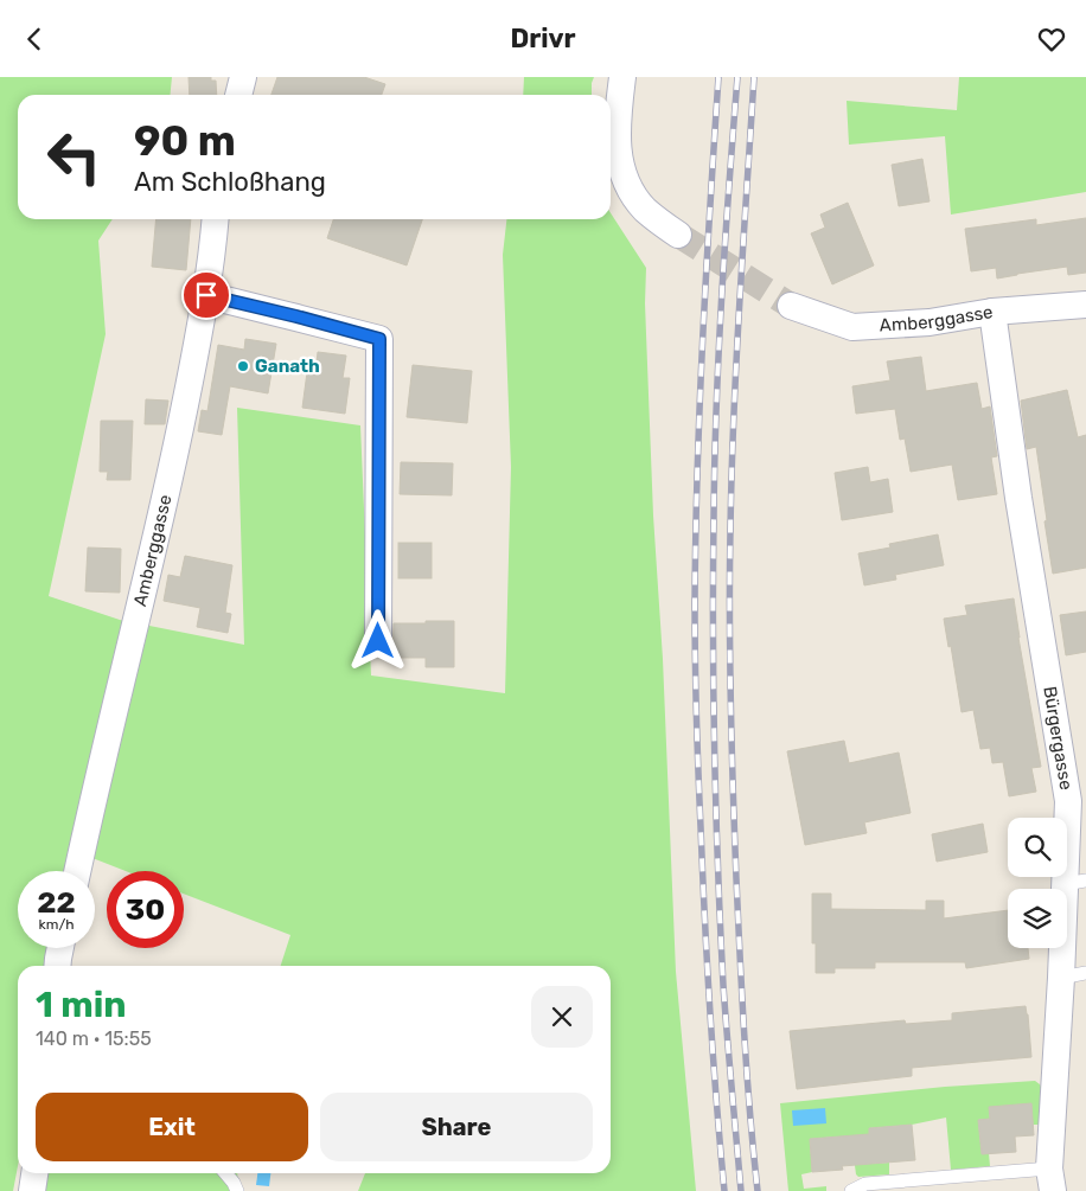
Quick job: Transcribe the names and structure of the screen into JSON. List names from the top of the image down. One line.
{"streets":{"street":["Amberggasse","Bürgergasse"]},"crossings":[["Amberggasse","Bürgergasse"]],"places":["Ganath"],"page":{"header":"Drivr","turn":["90 m","Am Schloßhang"],"speed":"22 km/h","limit":"30","heading":["1 min","140 m · 15:55"],"buttons":["Exit","Share"]}}
